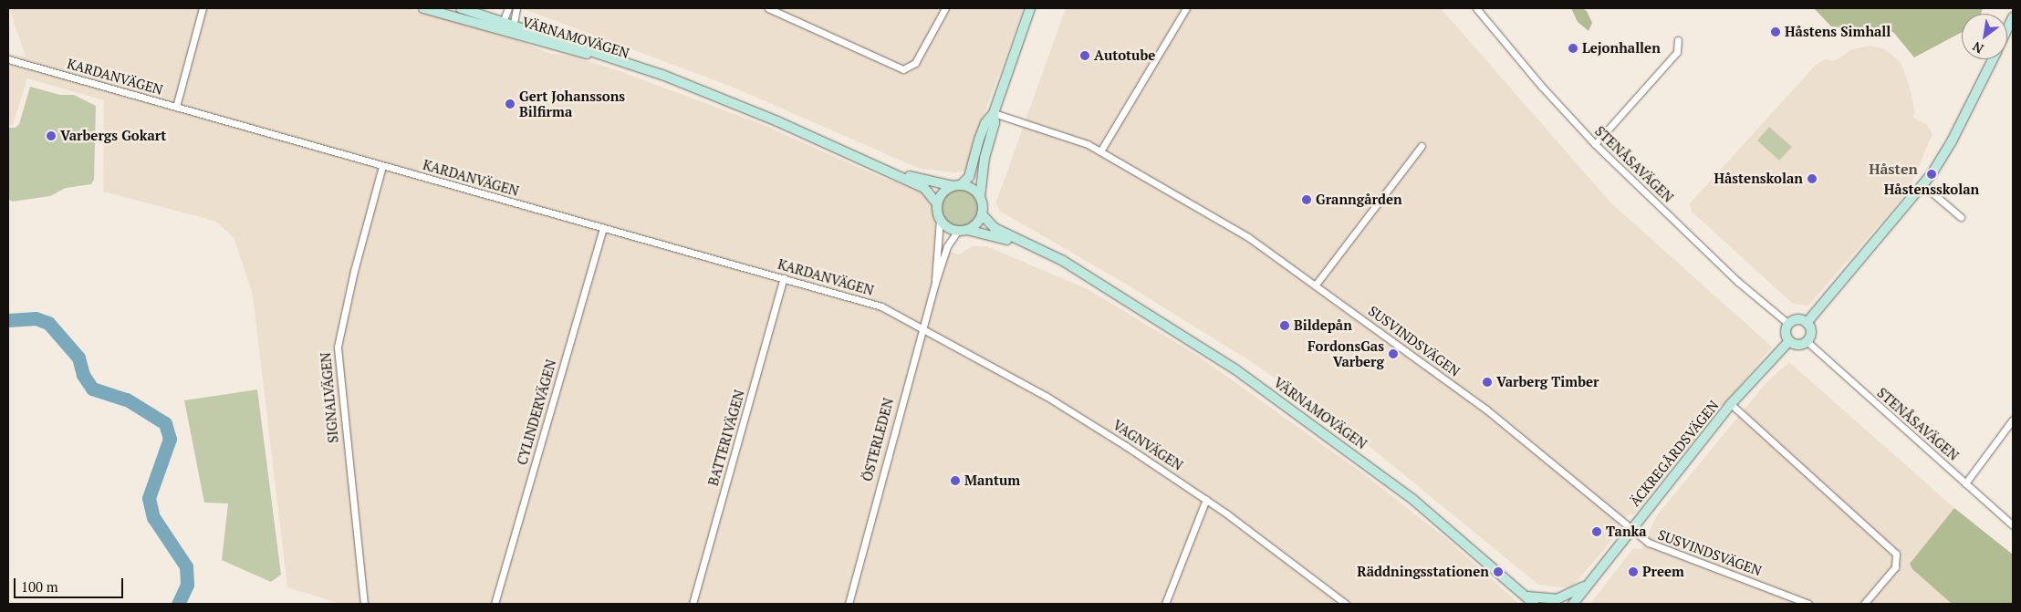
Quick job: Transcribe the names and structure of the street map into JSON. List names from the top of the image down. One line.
{"streets":{"main road":["VÄRNAMOVÄGEN","ÄCKREGÅRDSVÄGEN"],"street":["KARDANVÄGEN","STENÅSAVÄGEN","SUSVINDSVÄGEN","SIGNALVÄGEN","CYLINDERVÄGEN","BATTERIVÄGEN","ÖSTERLEDEN","VAGNVÄGEN"]},"crossings":[["VÄRNAMOVÄGEN","ÖSTERLEDEN"],["VÄRNAMOVÄGEN","ÄCKREGÅRDSVÄGEN"],["KARDANVÄGEN","SIGNALVÄGEN"],["KARDANVÄGEN","CYLINDERVÄGEN"],["KARDANVÄGEN","BATTERIVÄGEN"],["KARDANVÄGEN","ÖSTERLEDEN"],["KARDANVÄGEN","VAGNVÄGEN"],["STENÅSAVÄGEN","ÄCKREGÅRDSVÄGEN"],["SUSVINDSVÄGEN","ÄCKREGÅRDSVÄGEN"],["ÖSTERLEDEN","VAGNVÄGEN"]],"districts":["Håsten"],"places":["Håstens Simhall","Lejonhallen","Autotube","Gert Johanssons Bilfirma","Varbergs Gokart","Håstensskolan","Håstenskolan","Granngården","Bildepån","FordonsGas Varberg","Varberg Timber","Mantum","Tanka","Räddningsstationen","Preem"],"scale_bar":"100 m","north":"bottom left"}
